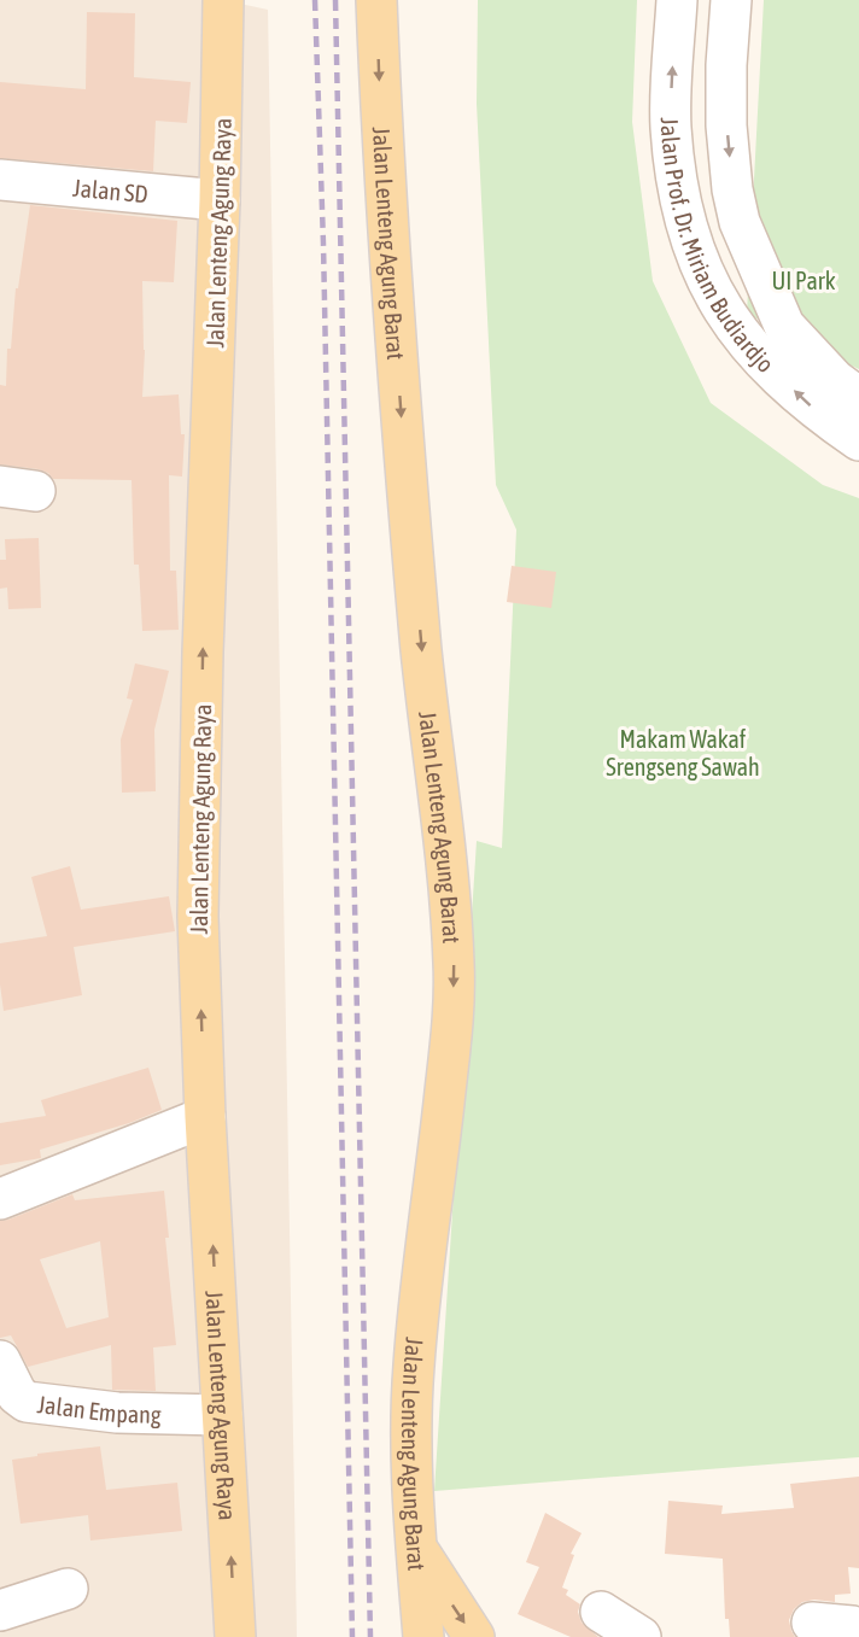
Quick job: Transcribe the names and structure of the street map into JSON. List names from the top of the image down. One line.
{"streets":{"main road":["Jalan Lenteng Agung Raya","Jalan Lenteng Agung Barat"],"street":["Jalan SD","Jalan Prof. Dr. Miriam Budiardjo","Jalan Empang"]},"crossings":[["Jalan SD","Jalan Lenteng Agung Raya"],["Jalan Lenteng Agung Raya","Jalan Empang"]],"one_way":["Jalan Lenteng Agung Raya","Jalan Lenteng Agung Barat"],"parks":["UI Park","Makam Wakaf Srengseng Sawah"]}
